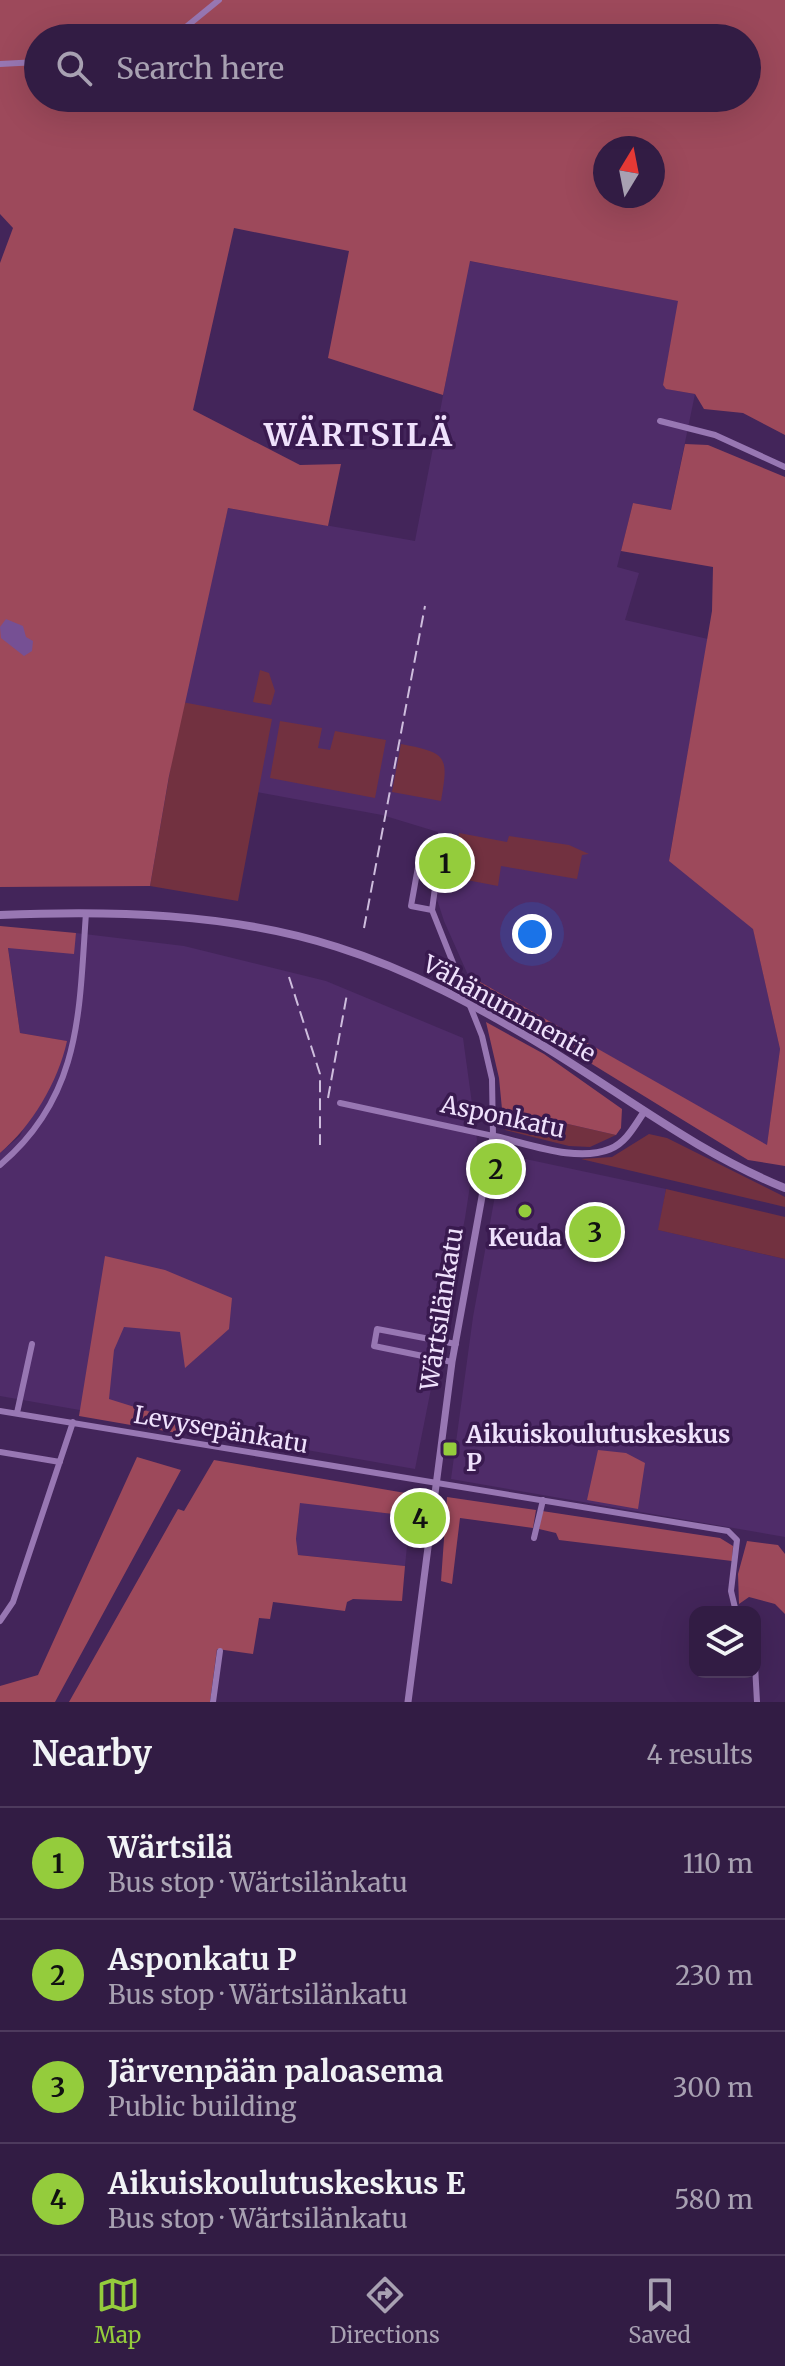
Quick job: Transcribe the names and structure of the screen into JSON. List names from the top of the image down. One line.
{"streets":{"main road":["Vähänummentie"],"street":["Asponkatu","Wärtsilänkatu","Levysepänkatu"]},"crossings":[["Vähänummentie","Asponkatu"],["Asponkatu","Wärtsilänkatu"],["Wärtsilänkatu","Levysepänkatu"]],"districts":["WÄRTSILÄ"],"places":{"other":["Keuda"],"transit":["Aikuiskoulutuskeskus P"]},"north":"top","page":{"search":"Search here","pins":["1","2","3","4"],"heading":["Nearby","4 results"],"list":[{"mark":"1","name":"Wärtsilä","note":"Bus stop · Wärtsilänkatu","value":"110 m"},{"mark":"2","name":"Asponkatu P","note":"Bus stop · Wärtsilänkatu","value":"230 m"},{"mark":"3","name":"Järvenpään paloasema","note":"Public building","value":"300 m"},{"mark":"4","name":"Aikuiskoulutuskeskus E","note":"Bus stop · Wärtsilänkatu","value":"580 m"}],"nav":["Map","Directions","Saved"]}}
